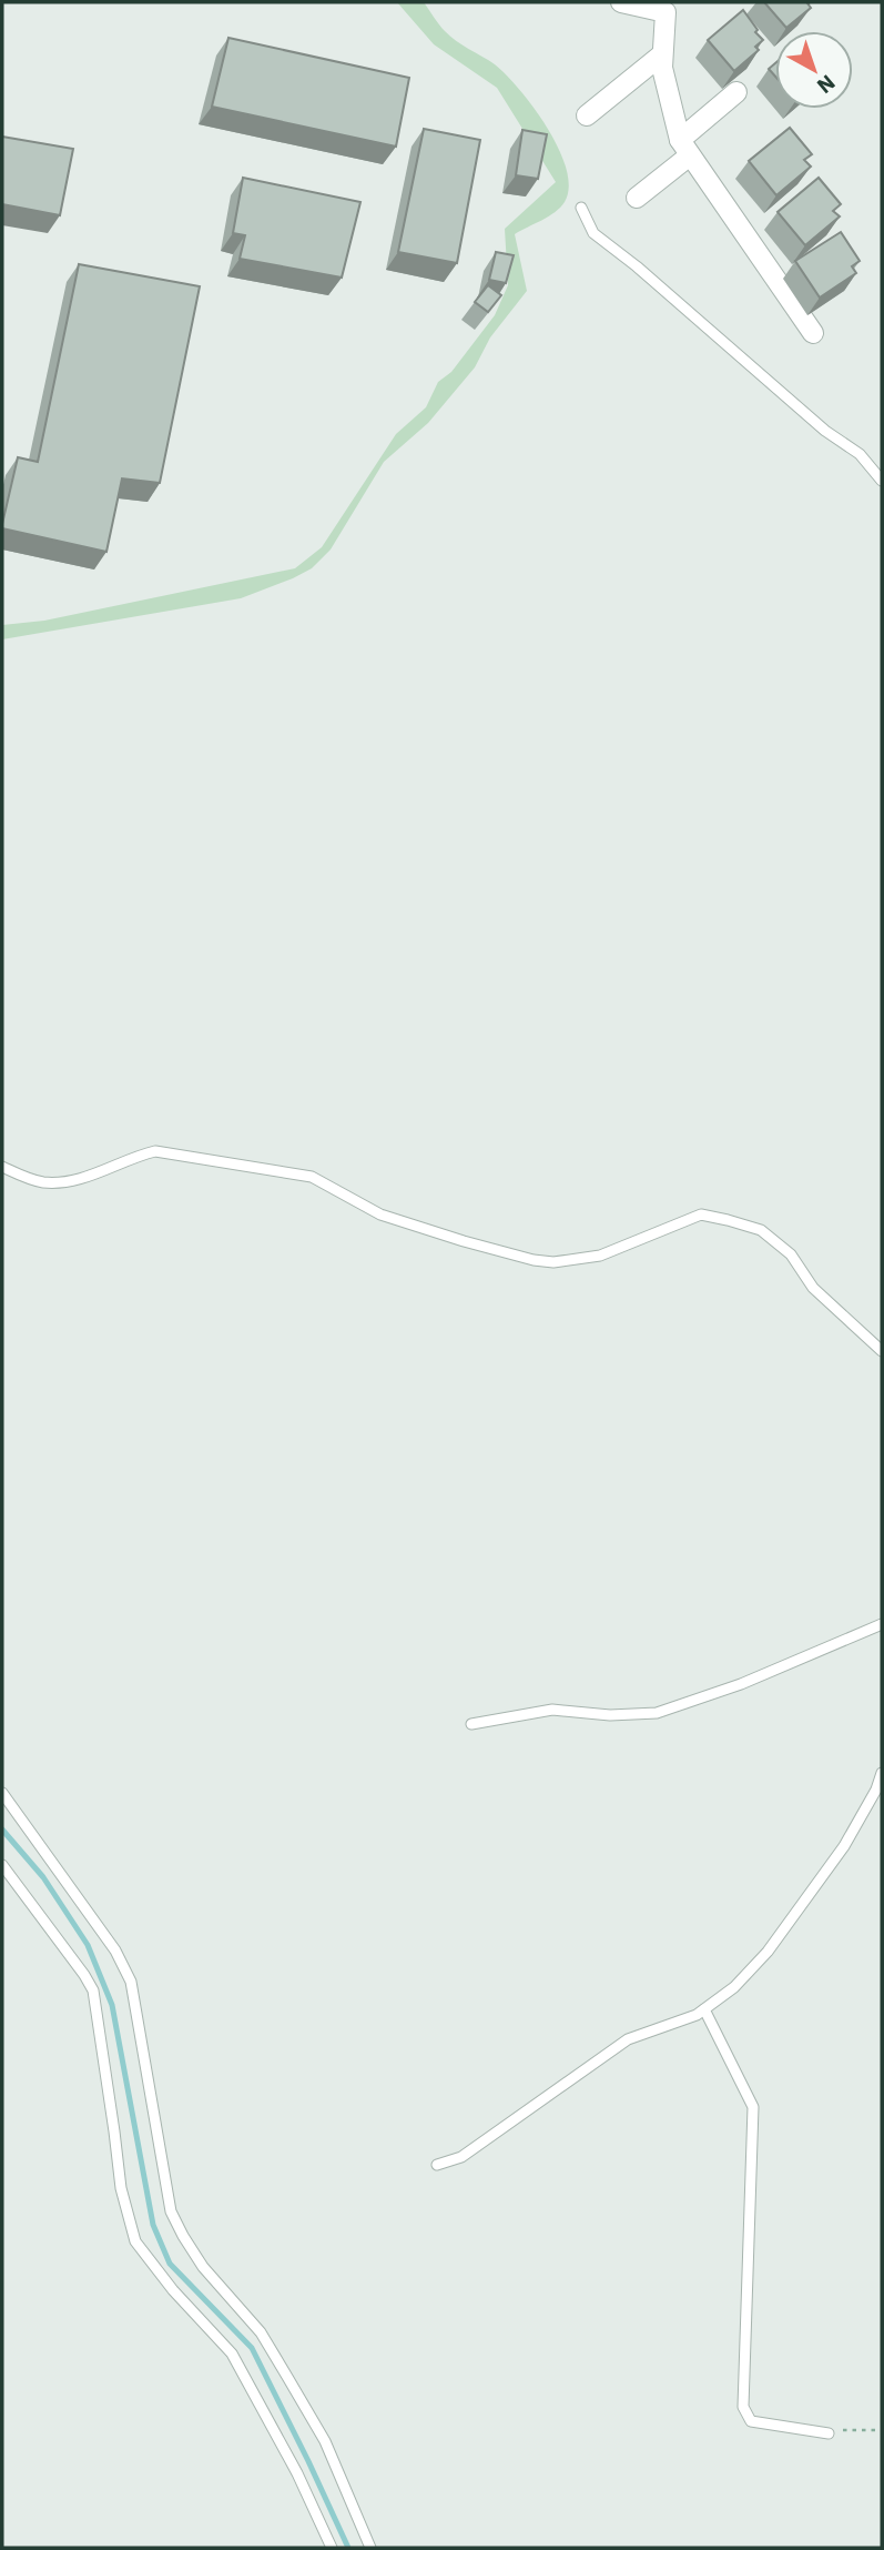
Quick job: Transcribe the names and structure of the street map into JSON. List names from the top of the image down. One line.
{"north":"bottom right"}
